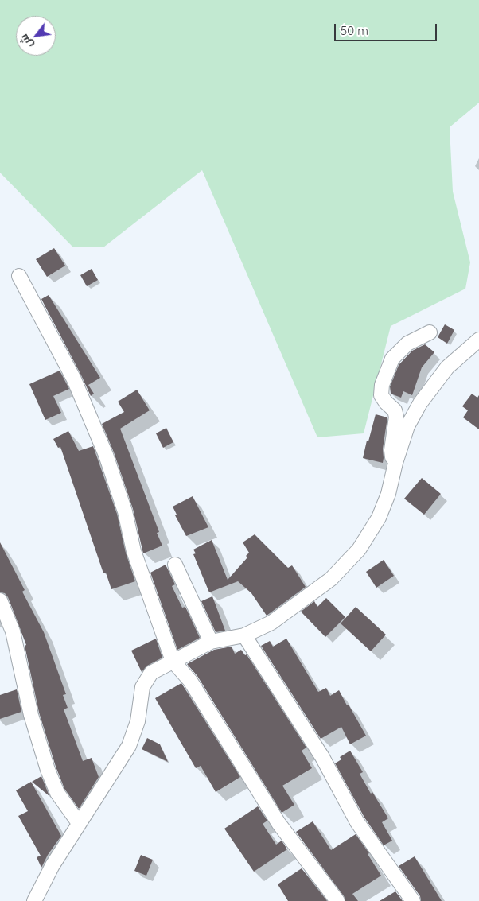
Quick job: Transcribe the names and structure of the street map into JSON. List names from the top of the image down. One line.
{"scale_bar":"50 m","north":"bottom left"}
